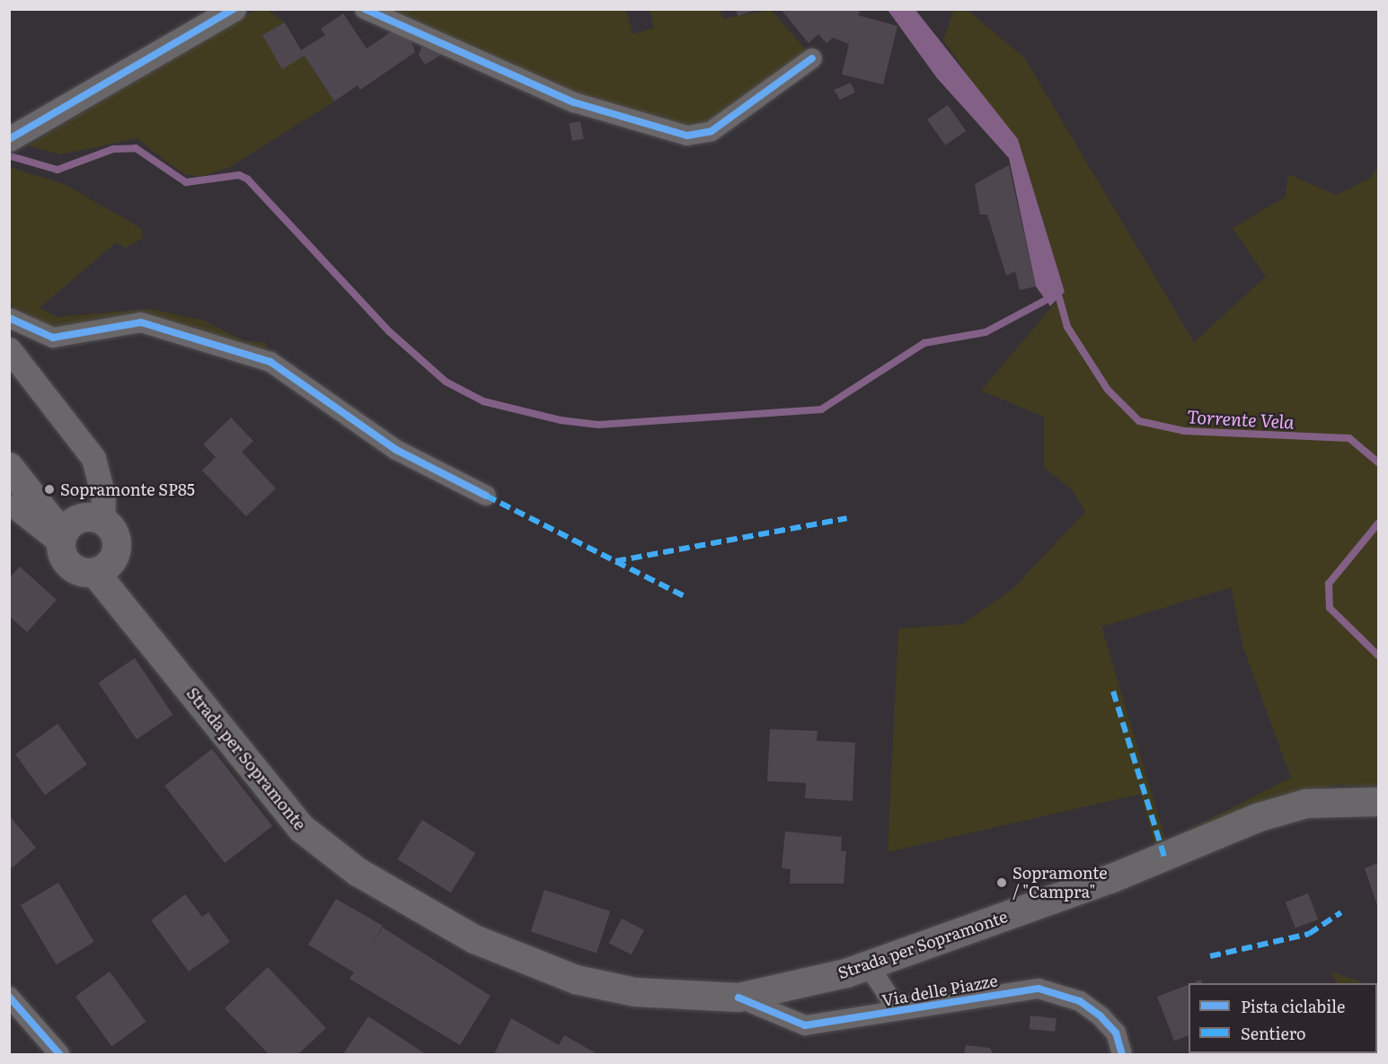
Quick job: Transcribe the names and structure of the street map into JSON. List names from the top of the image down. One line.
{"streets":{"main road":["Strada per Sopramonte"],"street":["Via delle Piazze"]},"crossings":[["Strada per Sopramonte","Via delle Piazze"]],"water":["Torrente Vela"],"places":["Sopramonte SP85","Sopramonte / \"Campra\""],"legend":["Pista ciclabile","Sentiero"]}
